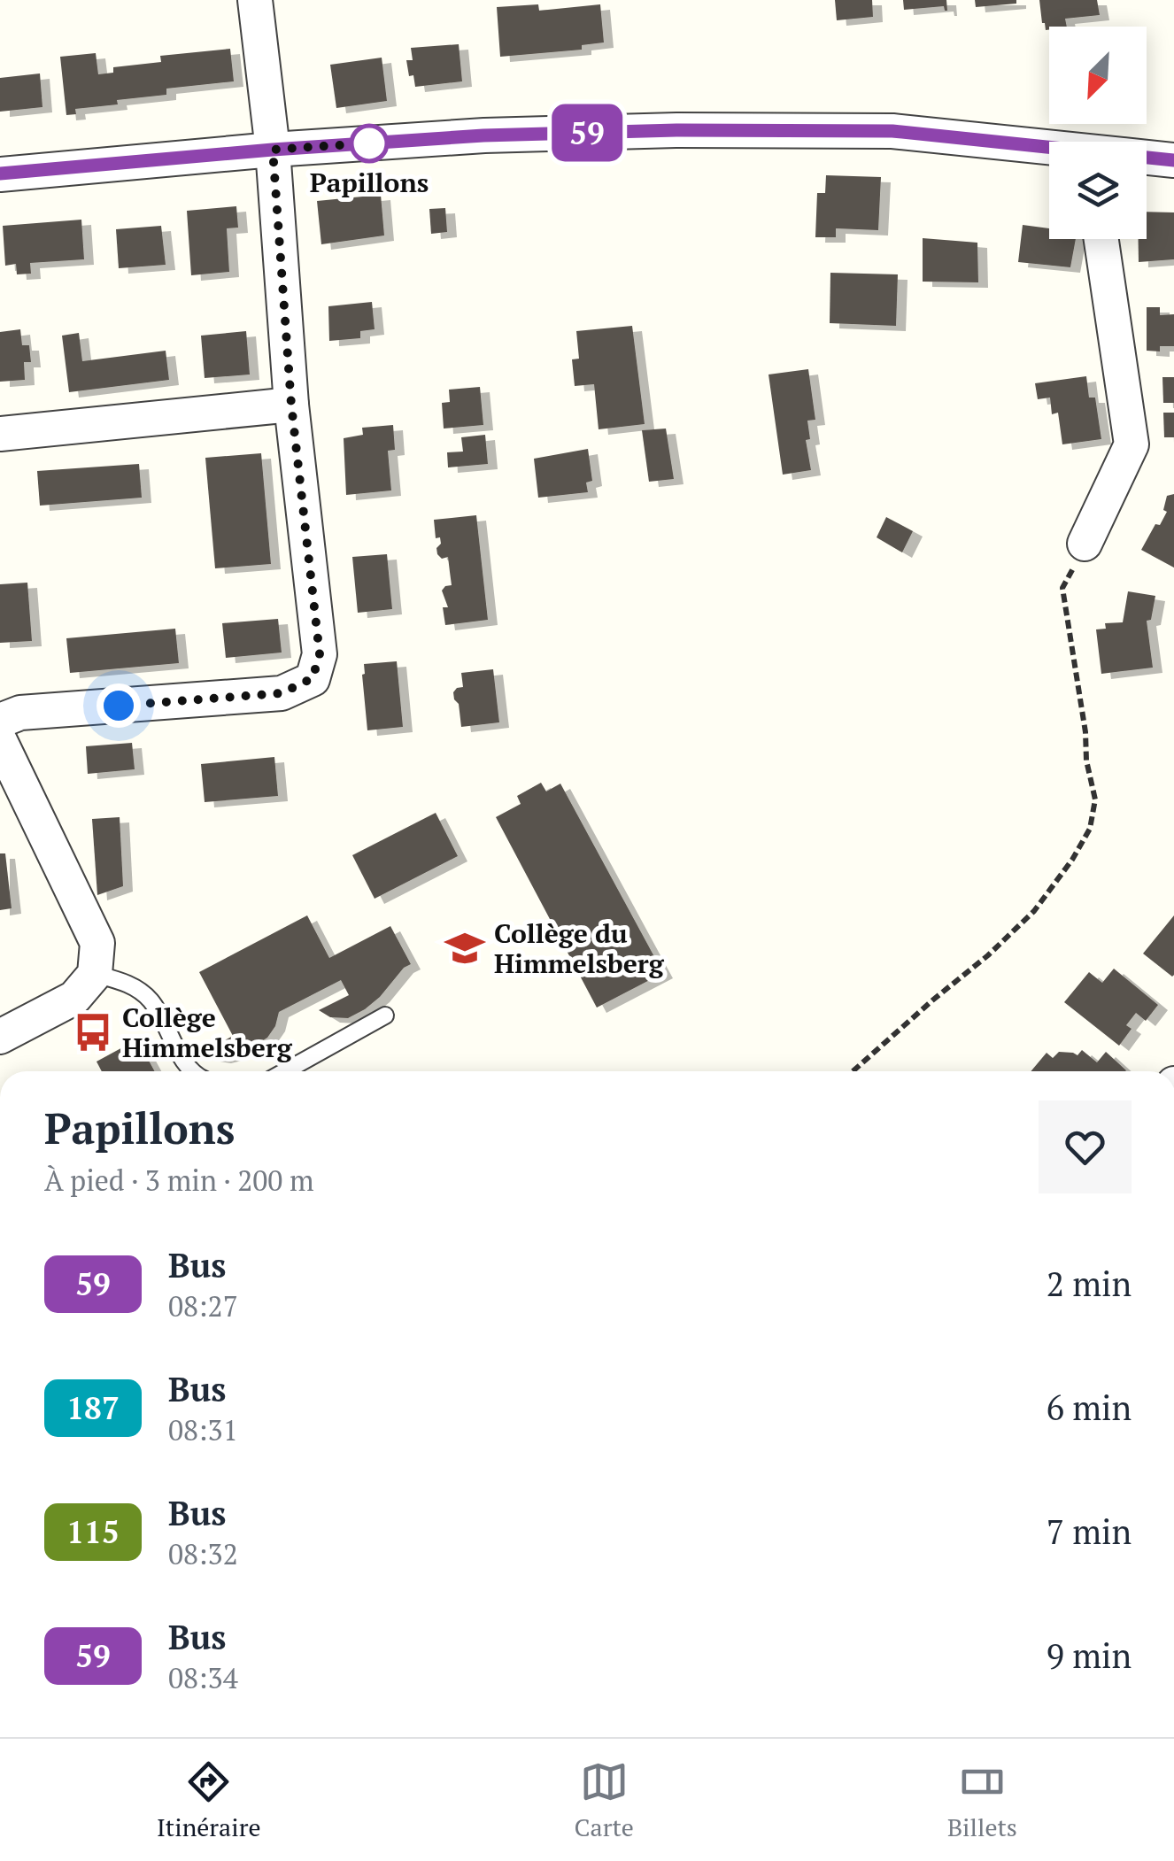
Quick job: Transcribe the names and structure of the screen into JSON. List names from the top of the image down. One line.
{"places":{"other":["Papillons"],"school or university":["Collège du Himmelsberg"],"bus stop":["Collège Himmelsberg"]},"lines":["bus line 59"],"north":"bottom left","page":{"on_map":"59","heading":["Papillons","À pied · 3 min · 200 m"],"list":[{"mark":"59","name":"Bus","note":"08:27","value":"2 min"},{"mark":"187","name":"Bus","note":"08:31","value":"6 min"},{"mark":"115","name":"Bus","note":"08:32","value":"7 min"},{"mark":"59","name":"Bus","note":"08:34","value":"9 min"}],"tabs":["Itinéraire","Carte","Billets"]}}
